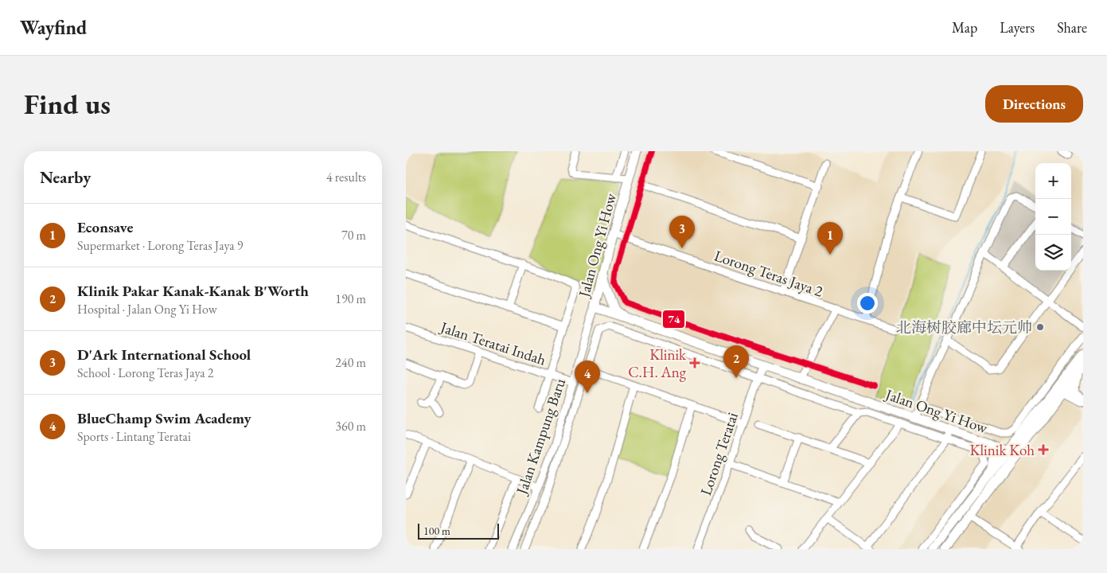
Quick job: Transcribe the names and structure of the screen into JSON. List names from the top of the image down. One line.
{"streets":{"main road":["Jalan Ong Yi How"],"street":["Lorong Teras Jaya 2","Jalan Teratai Indah","Jalan Kampung Baru","Lorong Teratai"]},"crossings":[["Jalan Ong Yi How","Lorong Teras Jaya 2"],["Jalan Ong Yi How","Jalan Kampung Baru"],["Jalan Ong Yi How","Lorong Teratai"],["Jalan Teratai Indah","Jalan Kampung Baru"]],"places":{"other":["北海树胶廊中坛元帅"],"health":["Klinik C.H. Ang","Klinik Koh"]},"lines":["transit line 74"],"scale_bar":"100 m","page":{"header":"Wayfind","nav":["Map","Layers","Share"],"buttons":"Directions","title":"Find us","heading":["Nearby","4 results"],"map_buttons":["+","−"],"list":[{"mark":"1","name":"Econsave","note":"Supermarket · Lorong Teras Jaya 9","value":"70 m"},{"mark":"2","name":"Klinik Pakar Kanak-Kanak B'Worth","note":"Hospital · Jalan Ong Yi How","value":"190 m"},{"mark":"3","name":"D'Ark International School","note":"School · Lorong Teras Jaya 2","value":"240 m"},{"mark":"4","name":"BlueChamp Swim Academy","note":"Sports · Lintang Teratai","value":"360 m"}],"pins":["3","1","2","4"],"scale":"100 m"}}
